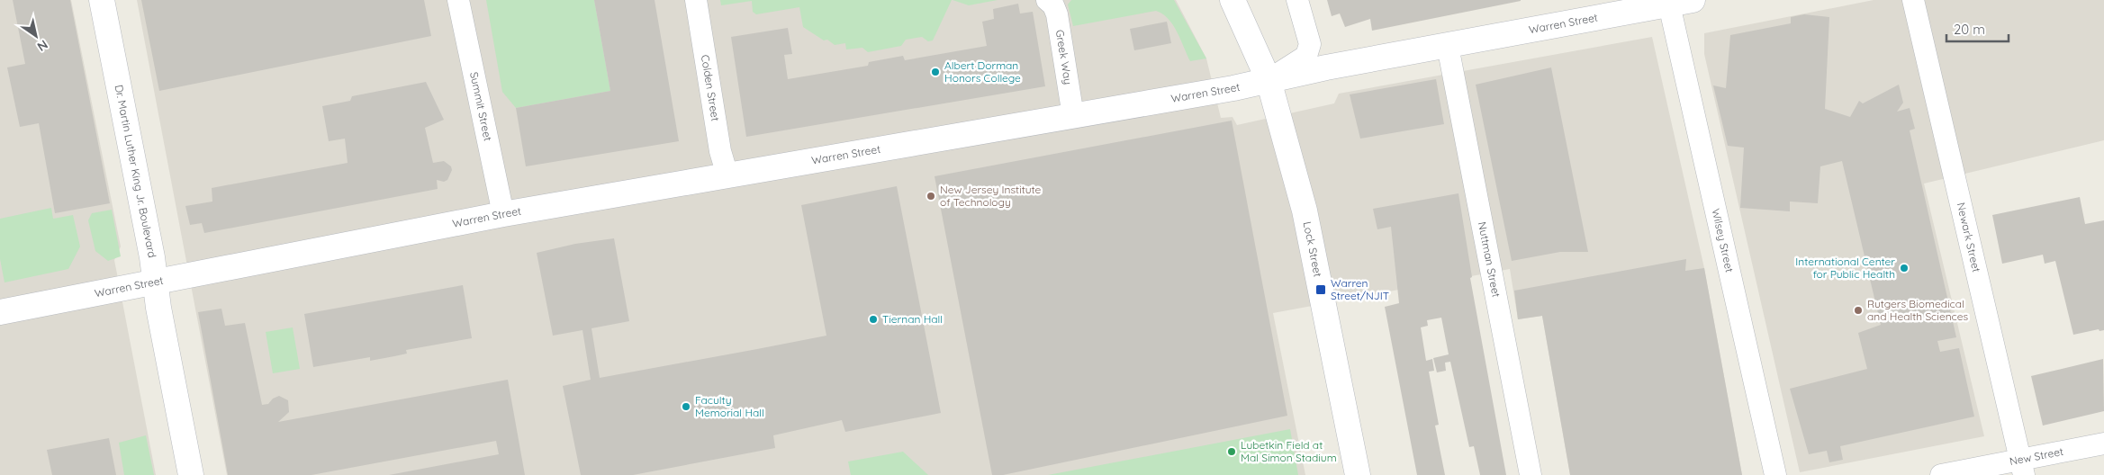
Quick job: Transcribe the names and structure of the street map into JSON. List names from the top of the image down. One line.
{"streets":{"main road":["Warren Street","Dr. Martin Luther King Jr. Boulevard","Lock Street"],"street":["Greek Way","Colden Street","Summit Street","Newark Street","Wilsey Street","Nuttman Street","New Street"]},"crossings":[["Warren Street","Greek Way"],["Warren Street","Colden Street"],["Warren Street","Summit Street"],["Warren Street","Dr. Martin Luther King Jr. Boulevard"],["Warren Street","Wilsey Street"],["Warren Street","Lock Street"],["Warren Street","Nuttman Street"],["Newark Street","New Street"]],"places":{"other":["Albert Dorman Honors College","New Jersey Institute of Technology","International Center for Public Health","Rutgers Biomedical and Health Sciences","Tiernan Hall","Faculty Memorial Hall","Lubetkin Field at Mal Simon Stadium"],"transit":["Warren Street/NJIT"]},"scale_bar":"20 m","north":"bottom right"}
